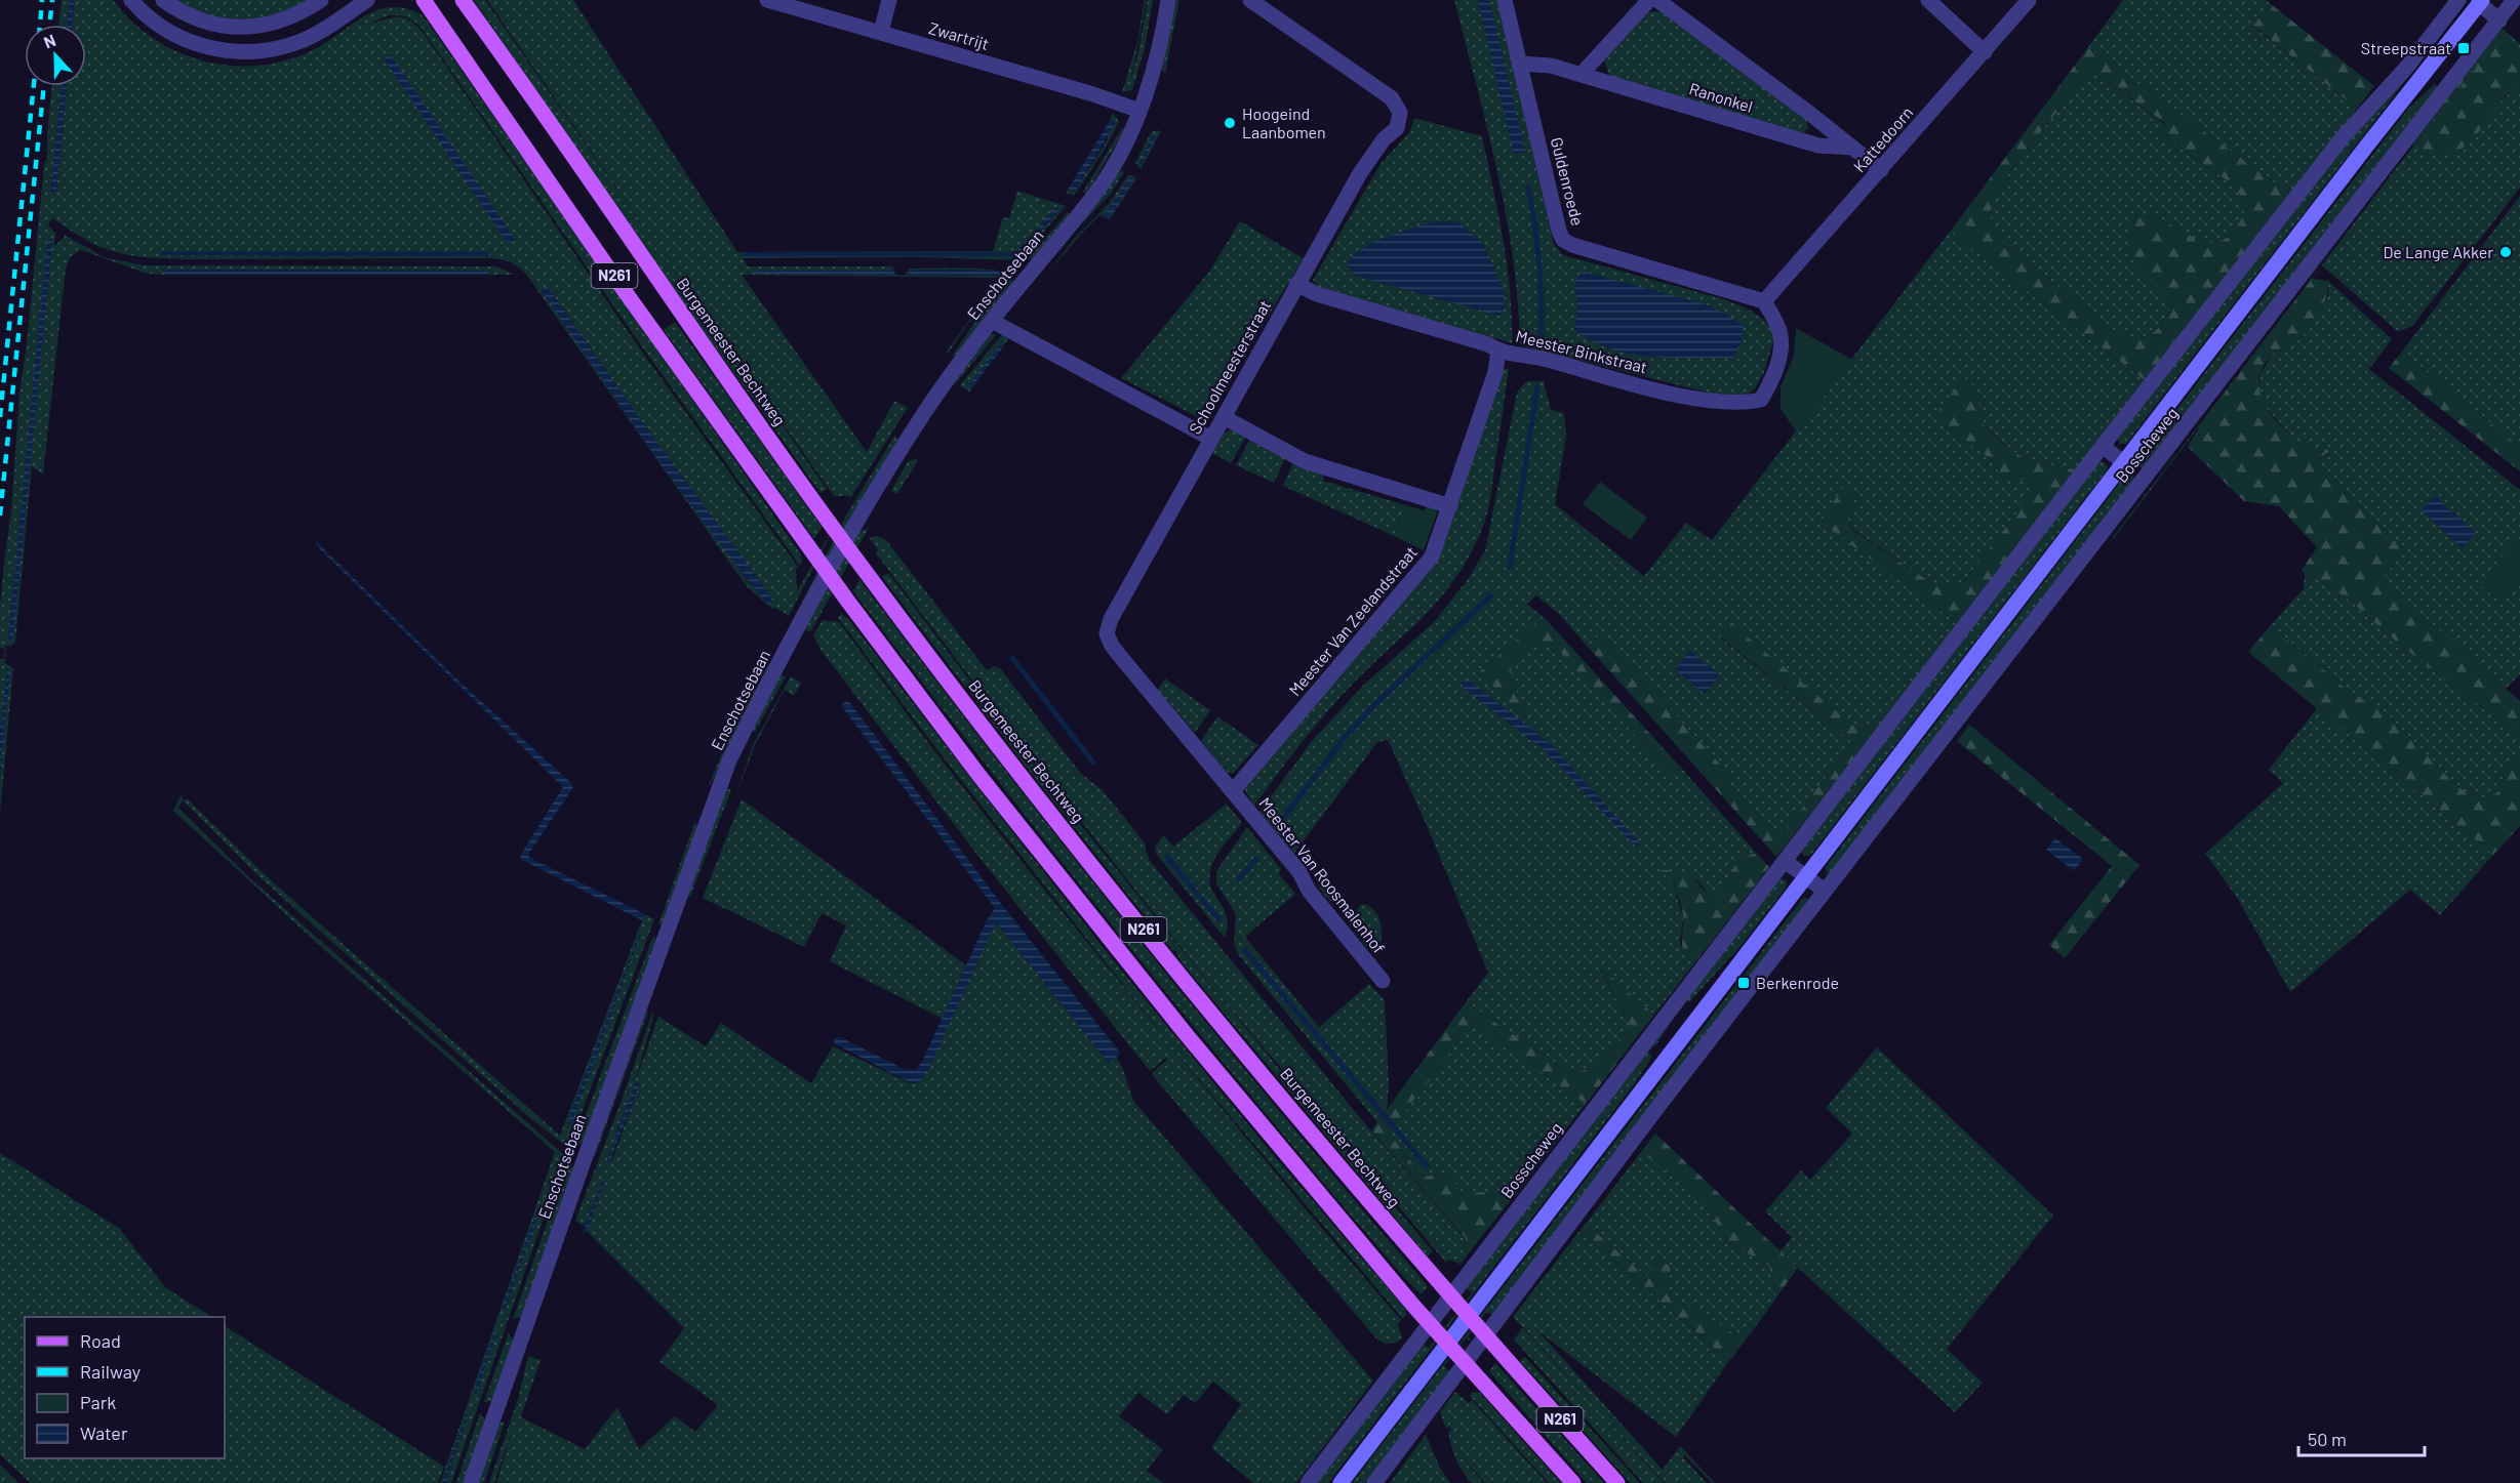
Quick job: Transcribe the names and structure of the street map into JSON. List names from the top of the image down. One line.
{"streets":{"main road":["N261","Burgemeester Bechtweg","Bosscheweg"],"street":["Zwartrijt","Ranonkel","Kattedoorn","Guldenroede","Enschotsebaan","Meester Binkstraat","Schoolmeesterstraat","Meester Van Zeelandstraat","Meester Van Roosmalenhof"]},"crossings":[["Zwartrijt","Enschotsebaan"],["Ranonkel","Kattedoorn"],["Ranonkel","Guldenroede"],["Kattedoorn","Guldenroede"],["Kattedoorn","Meester Binkstraat"],["Guldenroede","Meester Binkstraat"],["Meester Binkstraat","Schoolmeesterstraat"],["Meester Binkstraat","Meester Van Zeelandstraat"],["Schoolmeesterstraat","Meester Van Zeelandstraat"],["Schoolmeesterstraat","Meester Van Roosmalenhof"],["Meester Van Zeelandstraat","Meester Van Roosmalenhof"]],"places":{"transit":["Streepstraat","Berkenrode"],"other":["Hoogeind Laanbomen","De Lange Akker"]},"legend":["Road","Railway","Park","Water"],"scale_bar":"50 m","north":"top"}
